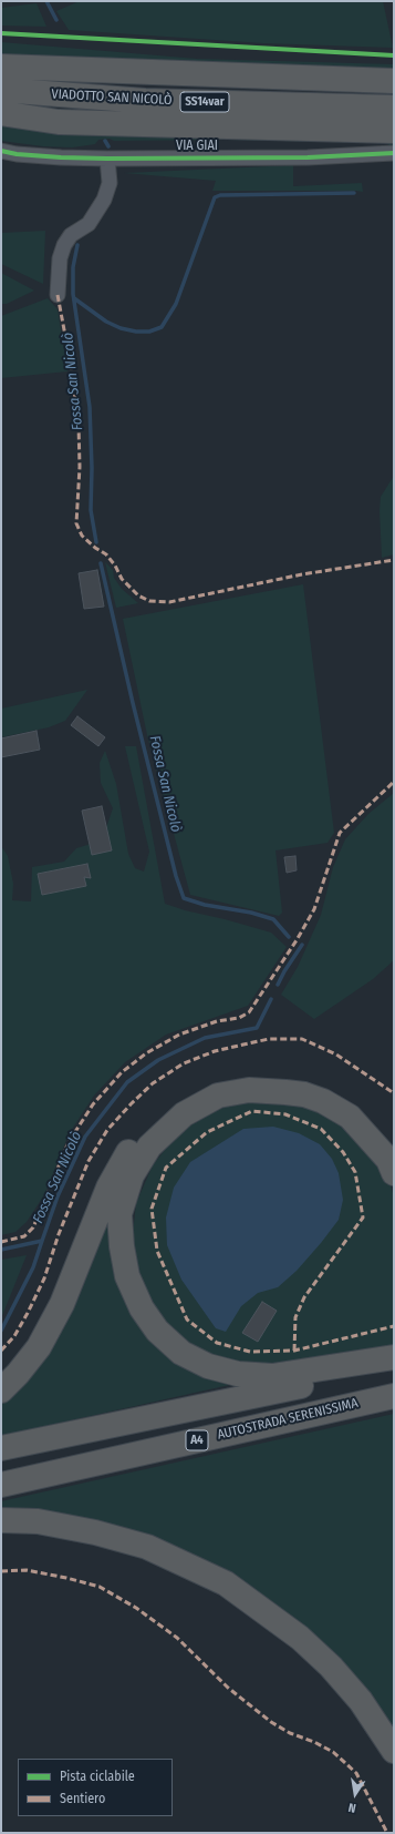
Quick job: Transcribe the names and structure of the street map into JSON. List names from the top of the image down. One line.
{"streets":{"highway":["VIADOTTO SAN NICOLÒ","SS14var","AUTOSTRADA SERENISSIMA","A4"],"street":["VIA GIAI"]},"water":["Fossa San Nicolò"],"legend":["Pista ciclabile","Sentiero"],"north":"bottom"}
